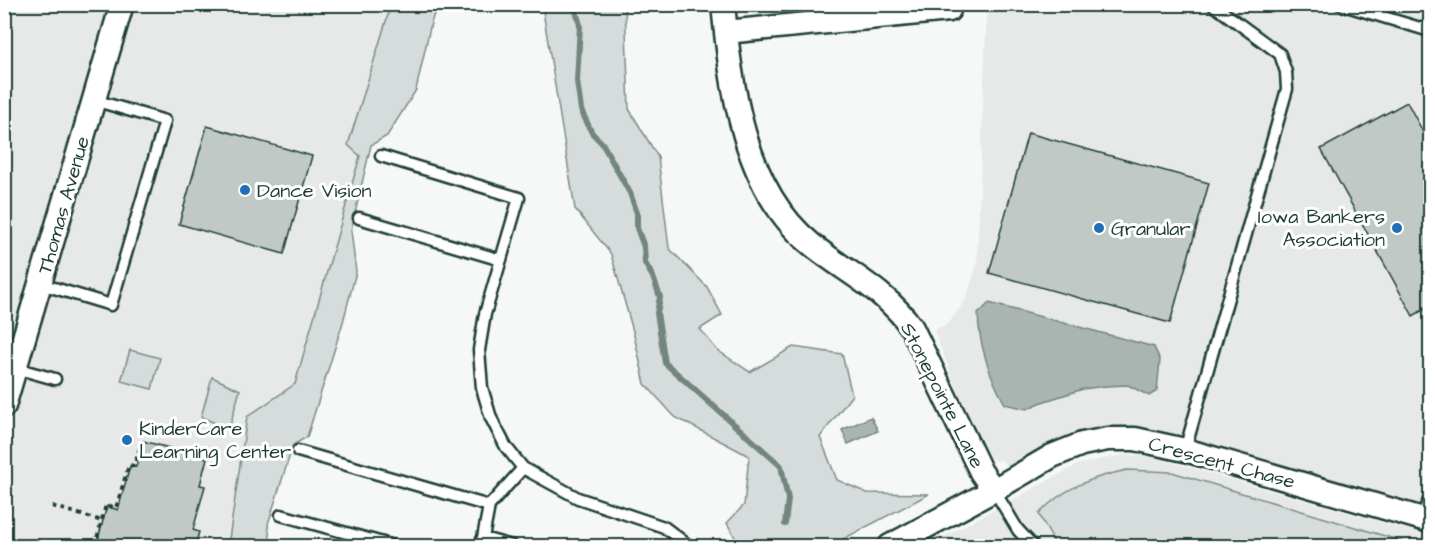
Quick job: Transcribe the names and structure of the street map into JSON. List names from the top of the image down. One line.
{"streets":{"street":["Thomas Avenue","Stonepointe Lane","Crescent Chase"]},"crossings":[["Stonepointe Lane","Crescent Chase"]],"places":["Dance Vision","Granular","Iowa Bankers Association","KinderCare Learning Center"]}
